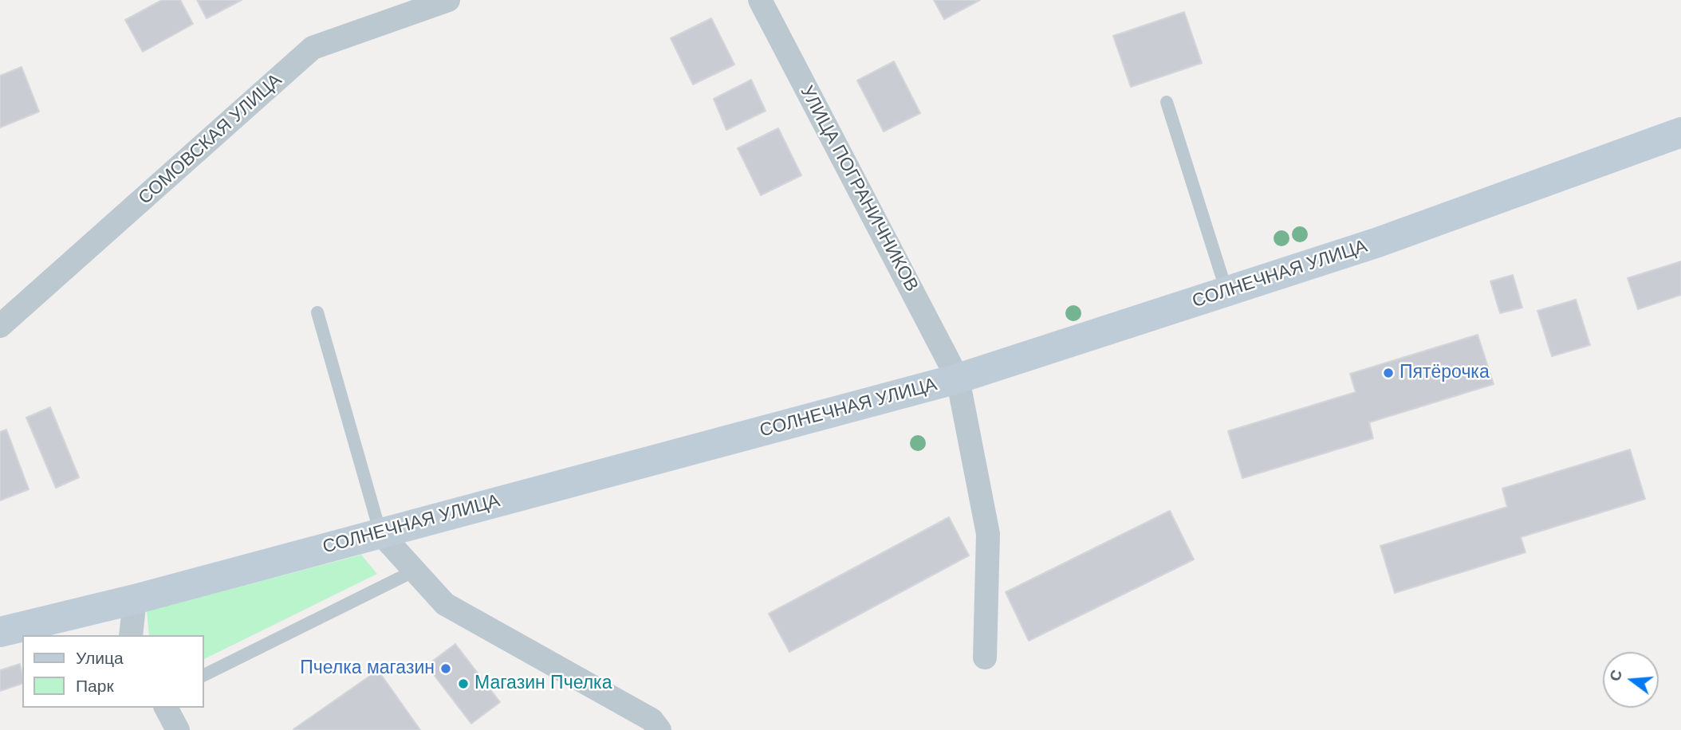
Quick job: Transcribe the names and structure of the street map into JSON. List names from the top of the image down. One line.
{"streets":{"street":["СОМОВСКАЯ УЛИЦА","УЛИЦА ПОГРАНИЧНИКОВ","СОЛНЕЧНАЯ УЛИЦА"]},"crossings":[["УЛИЦА ПОГРАНИЧНИКОВ","СОЛНЕЧНАЯ УЛИЦА"]],"places":["Пятёрочка","Пчелка магазин","Магазин Пчелка"],"legend":["Улица","Парк"],"north":"left"}
